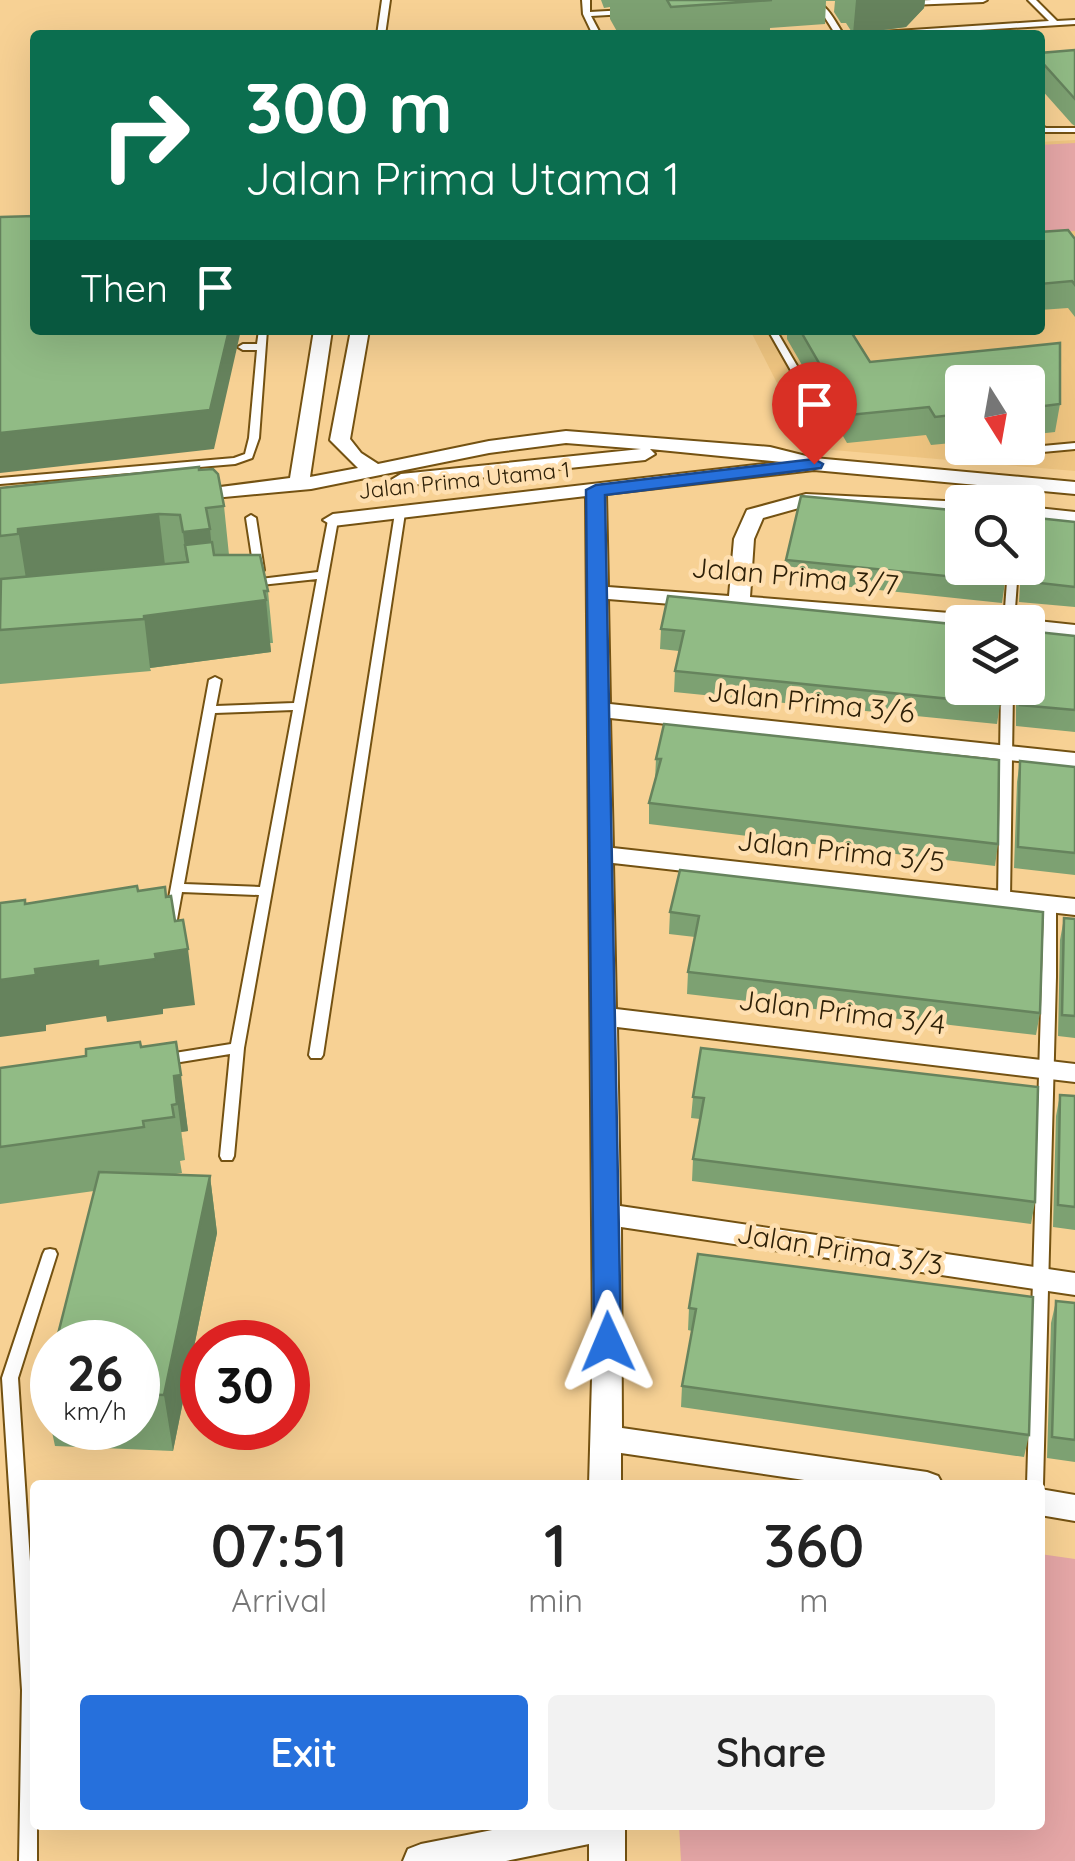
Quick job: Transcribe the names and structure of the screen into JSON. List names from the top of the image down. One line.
{"streets":{"street":["Jalan Prima Utama 1","Jalan Prima 3/7","Jalan Prima 3/6","Jalan Prima 3/5","Jalan Prima 3/4","Jalan Prima 3/3"]},"north":"bottom","page":{"turn":["300 m","Jalan Prima Utama 1"],"then":"Then","speed":"26 km/h","limit":"30","eta":["07:51","Arrival","1","min","360","m"],"buttons":["Exit","Share"]}}
